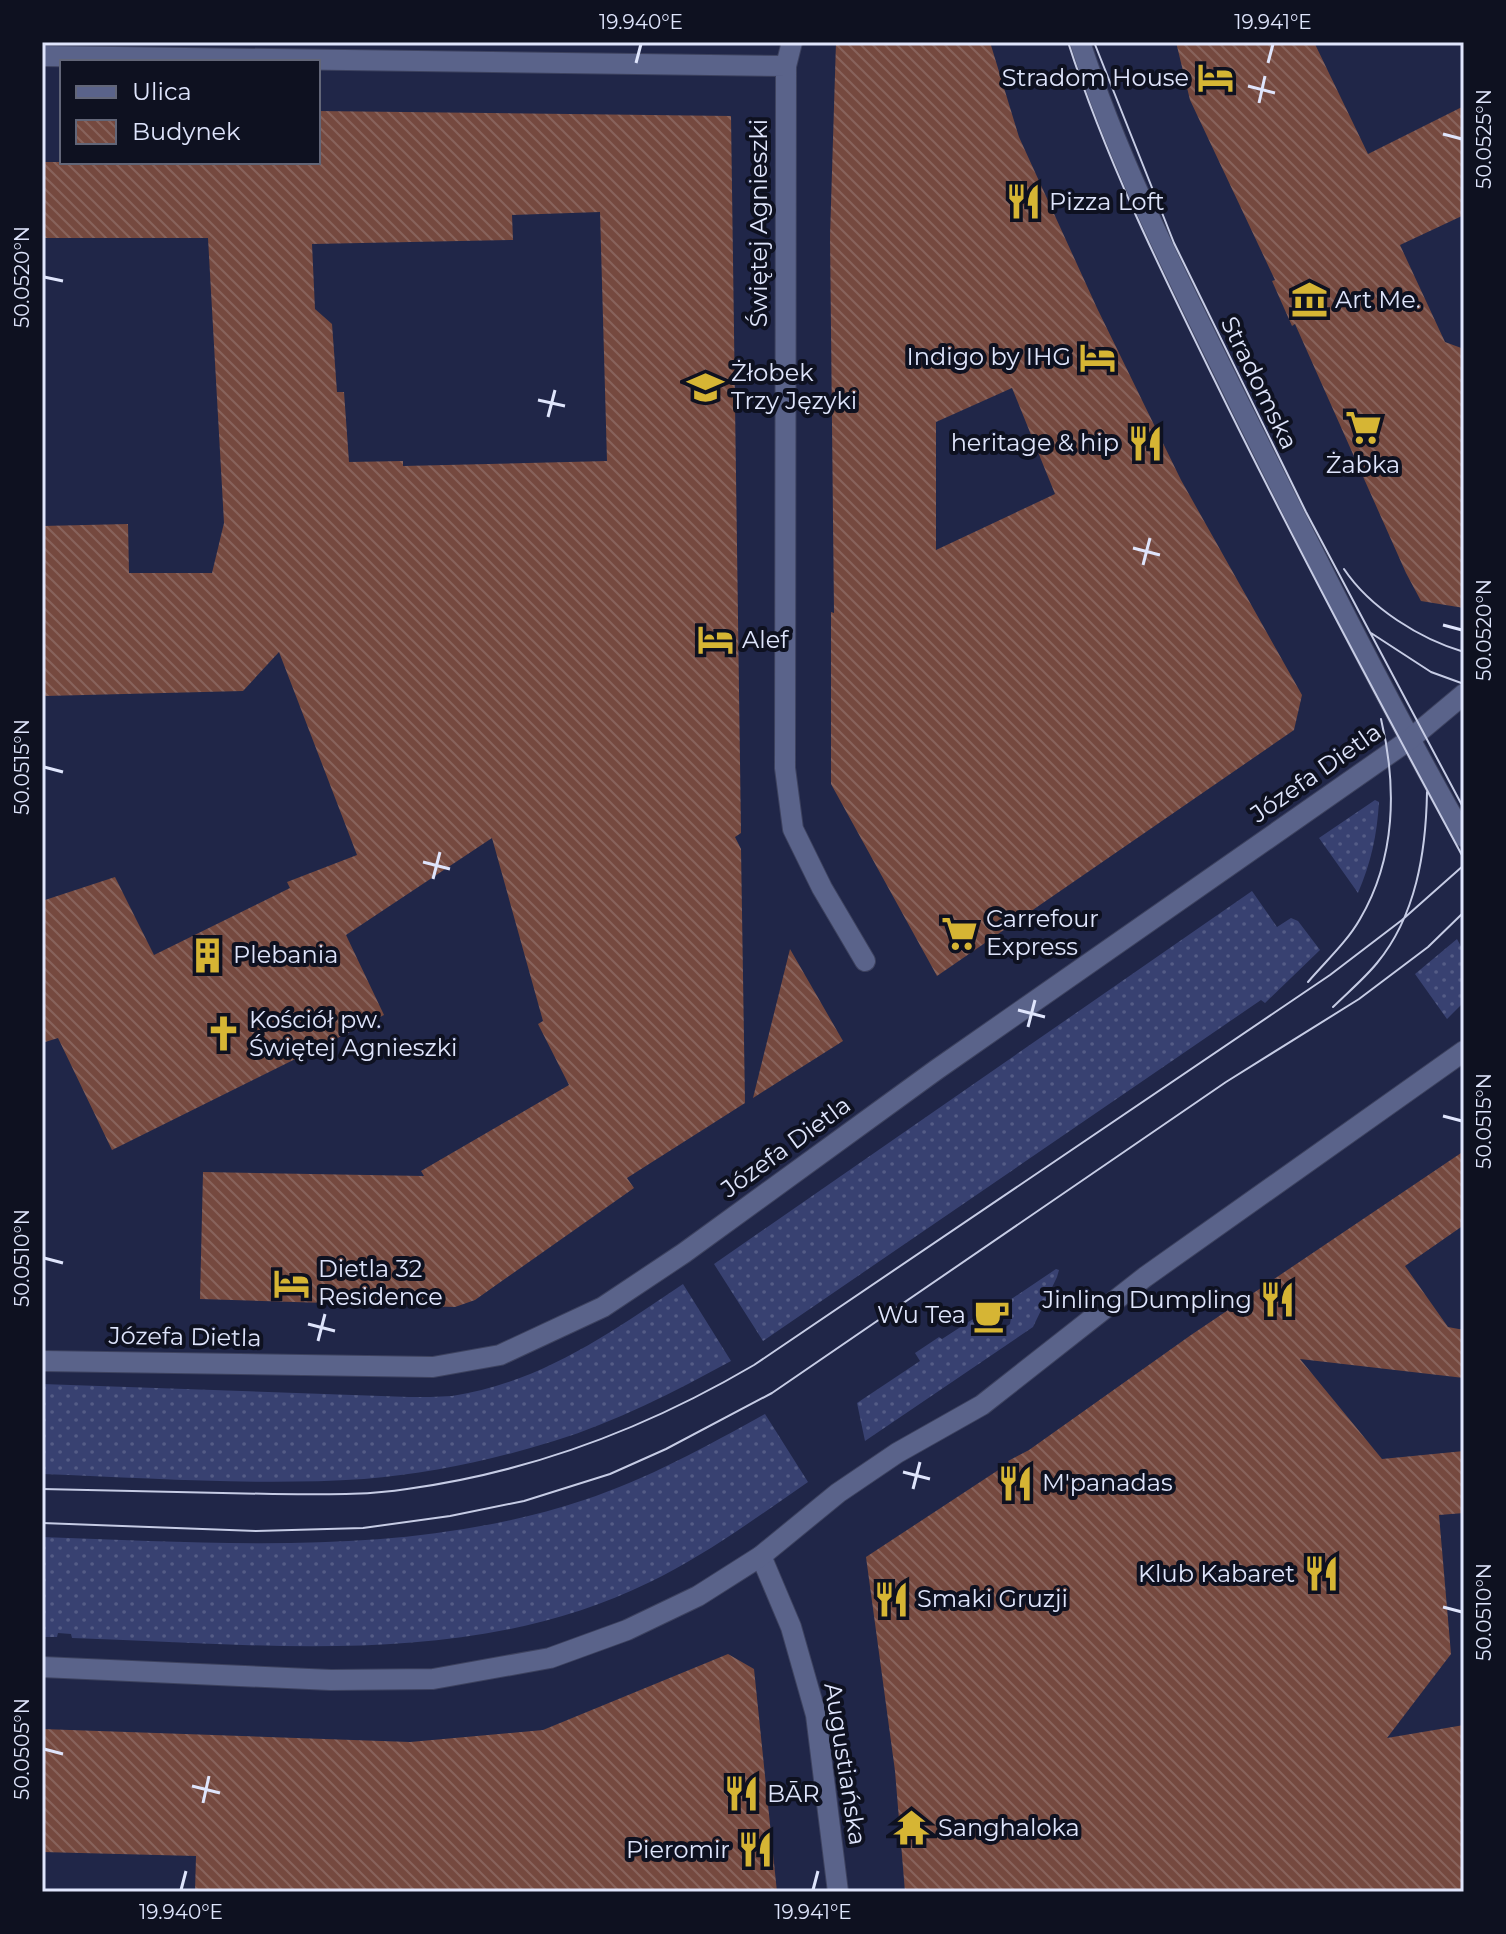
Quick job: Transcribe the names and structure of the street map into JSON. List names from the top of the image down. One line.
{"streets":{"street":["Świętej Agnieszki","Stradomska","Józefa Dietla","Augustiańska"]},"crossings":[["Stradomska","Józefa Dietla"]],"places":{"hotel":["Stradom House","Indigo by IHG","Alef","Dietla 32 Residence"],"restaurant":["Pizza Loft","heritage & hip","Jinling Dumpling","M'panadas","Klub Kabaret","Smaki Gruzji","BĀR","Pieromir"],"museum":["Art Me."],"school or university":["Żłobek Trzy Języki"],"supermarket":["Żabka","Carrefour Express"],"building":["Plebania"],"church":["Kościół pw. Świętej Agnieszki"],"cafe":["Wu Tea"],"temple":["Sanghaloka"]},"legend":["Ulica","Budynek"],"coordinates":["19.940°E","19.941°E","50.0525°N","50.0520°N","50.0515°N","50.0510°N","50.0505°N"]}
